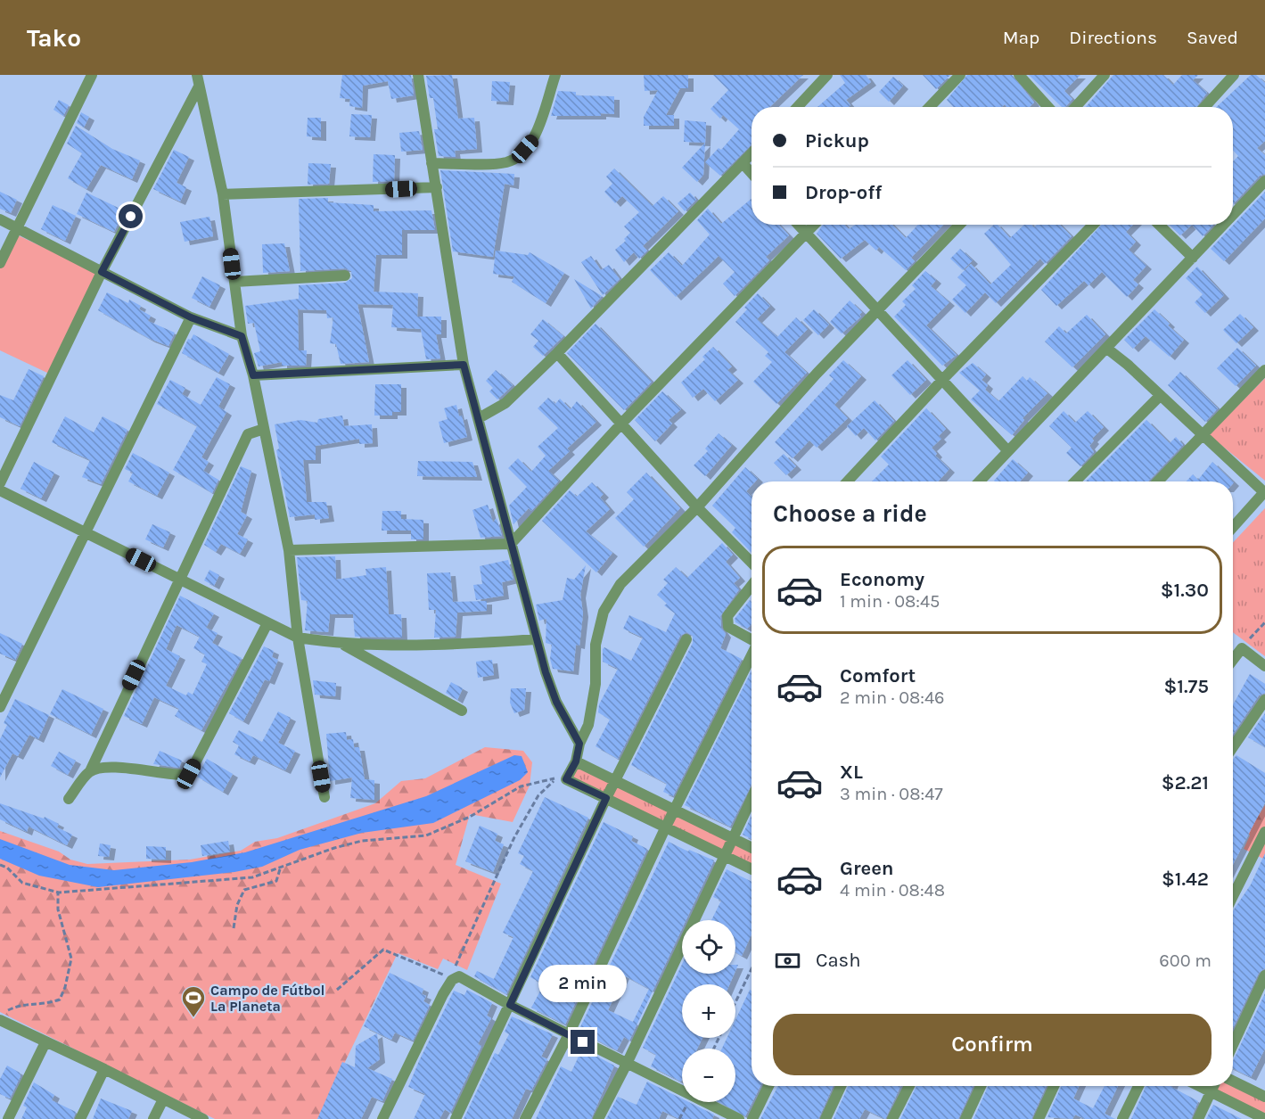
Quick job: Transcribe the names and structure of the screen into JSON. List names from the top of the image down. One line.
{"places":{"sports":["Campo de Fútbol La Planeta"]},"page":{"header":"Tako","nav":["Map","Directions","Saved"],"banner":["Pickup","Drop-off"],"heading":"Choose a ride","list":[{"name":"Economy","note":"1 min · 08:45","value":"$1.30"},{"name":"Comfort","note":"2 min · 08:46","value":"$1.75"},{"name":"XL","note":"3 min · 08:47","value":"$2.21"},{"name":"Green","note":"4 min · 08:48","value":"$1.42"}],"map_buttons":["+","−"],"pay":["Cash","600 m"],"bubble":"2 min","buttons":"Confirm"}}
